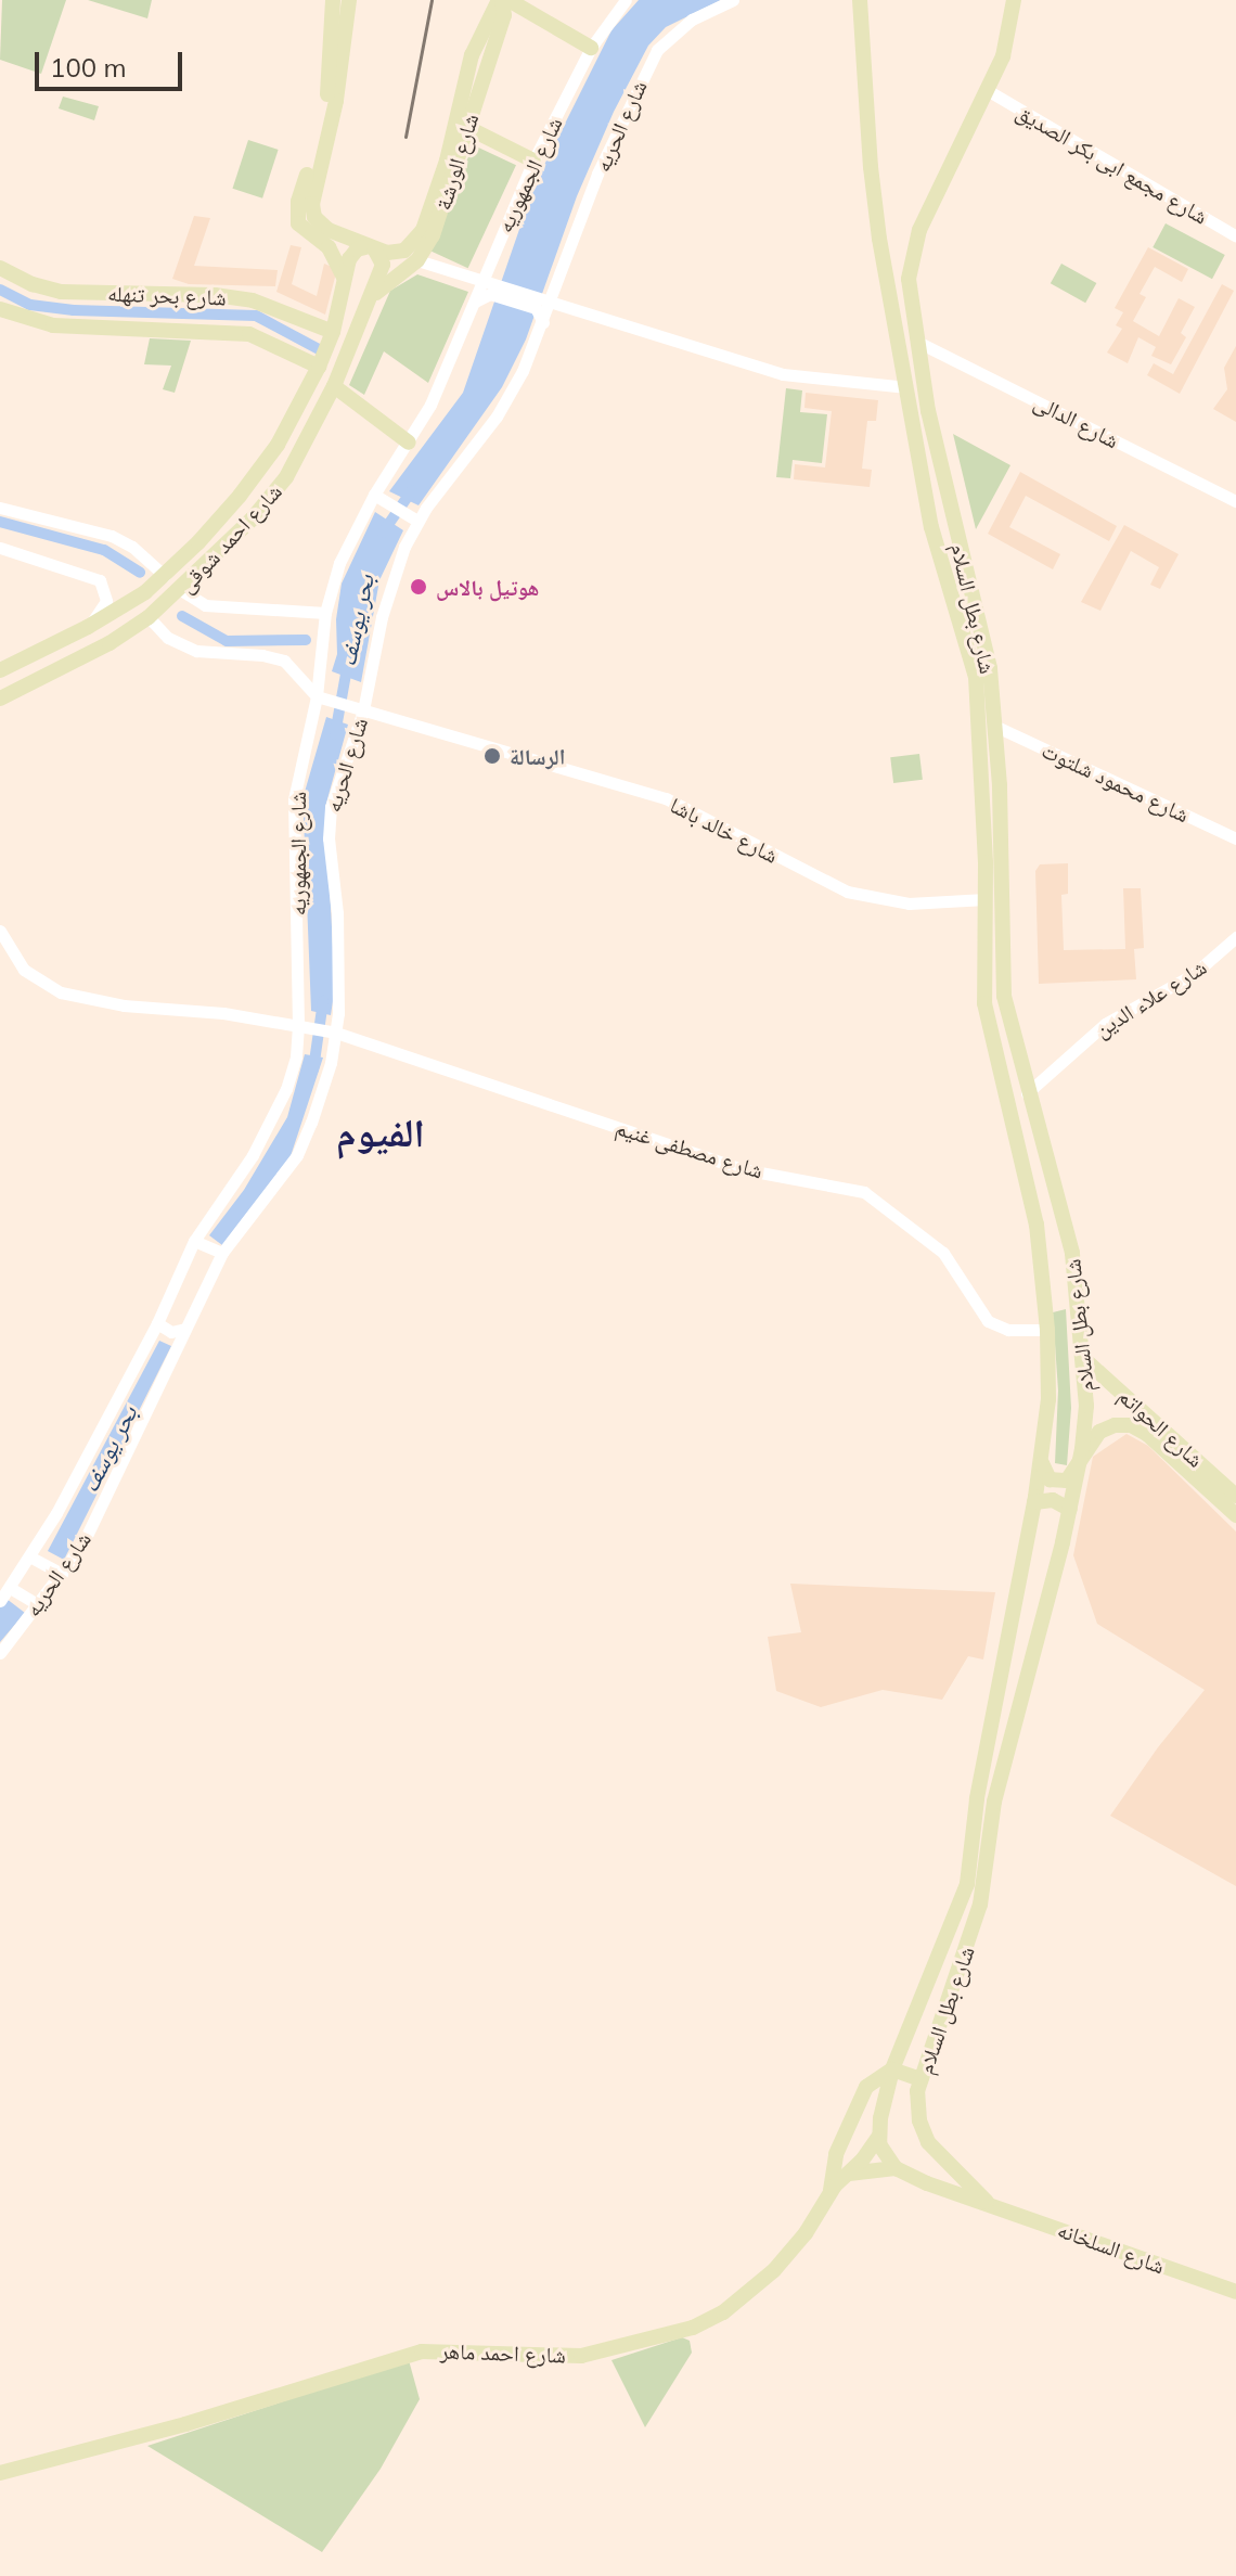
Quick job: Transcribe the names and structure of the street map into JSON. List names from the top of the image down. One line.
{"streets":{"main road":["شارع الورشة","شارع بحر تنهله","شارع احمد شوقى","شارع بطل السلام","شارع الحواتم","شارع السلخانه","شارع احمد ماهر"],"street":["شارع الحريه","شارع مجمع ابى بكر الصديق","شارع الجمهوريه","شارع الدالى","شارع محمود شلتوت","شارع خالد باشا","شارع علاء الدين","شارع مصطفى غنيم"]},"crossings":[["شارع الحريه","شارع خالد باشا"],["شارع الحريه","شارع مصطفى غنيم"],["شارع الورشة","شارع احمد شوقى"],["شارع مجمع ابى بكر الصديق","شارع بطل السلام"],["شارع الجمهوريه","شارع خالد باشا"],["شارع الجمهوريه","شارع مصطفى غنيم"],["شارع بحر تنهله","شارع احمد شوقى"],["شارع الدالى","شارع بطل السلام"],["شارع بطل السلام","شارع محمود شلتوت"],["شارع بطل السلام","شارع خالد باشا"],["شارع بطل السلام","شارع علاء الدين"],["شارع بطل السلام","شارع مصطفى غنيم"],["شارع بطل السلام","شارع الحواتم"],["شارع بطل السلام","شارع السلخانه"],["شارع بطل السلام","شارع احمد ماهر"]],"districts":["الفيوم"],"water":["بحر يوسف"],"places":["هوتيل بالاس","الرسالة"],"scale_bar":"100 m"}
